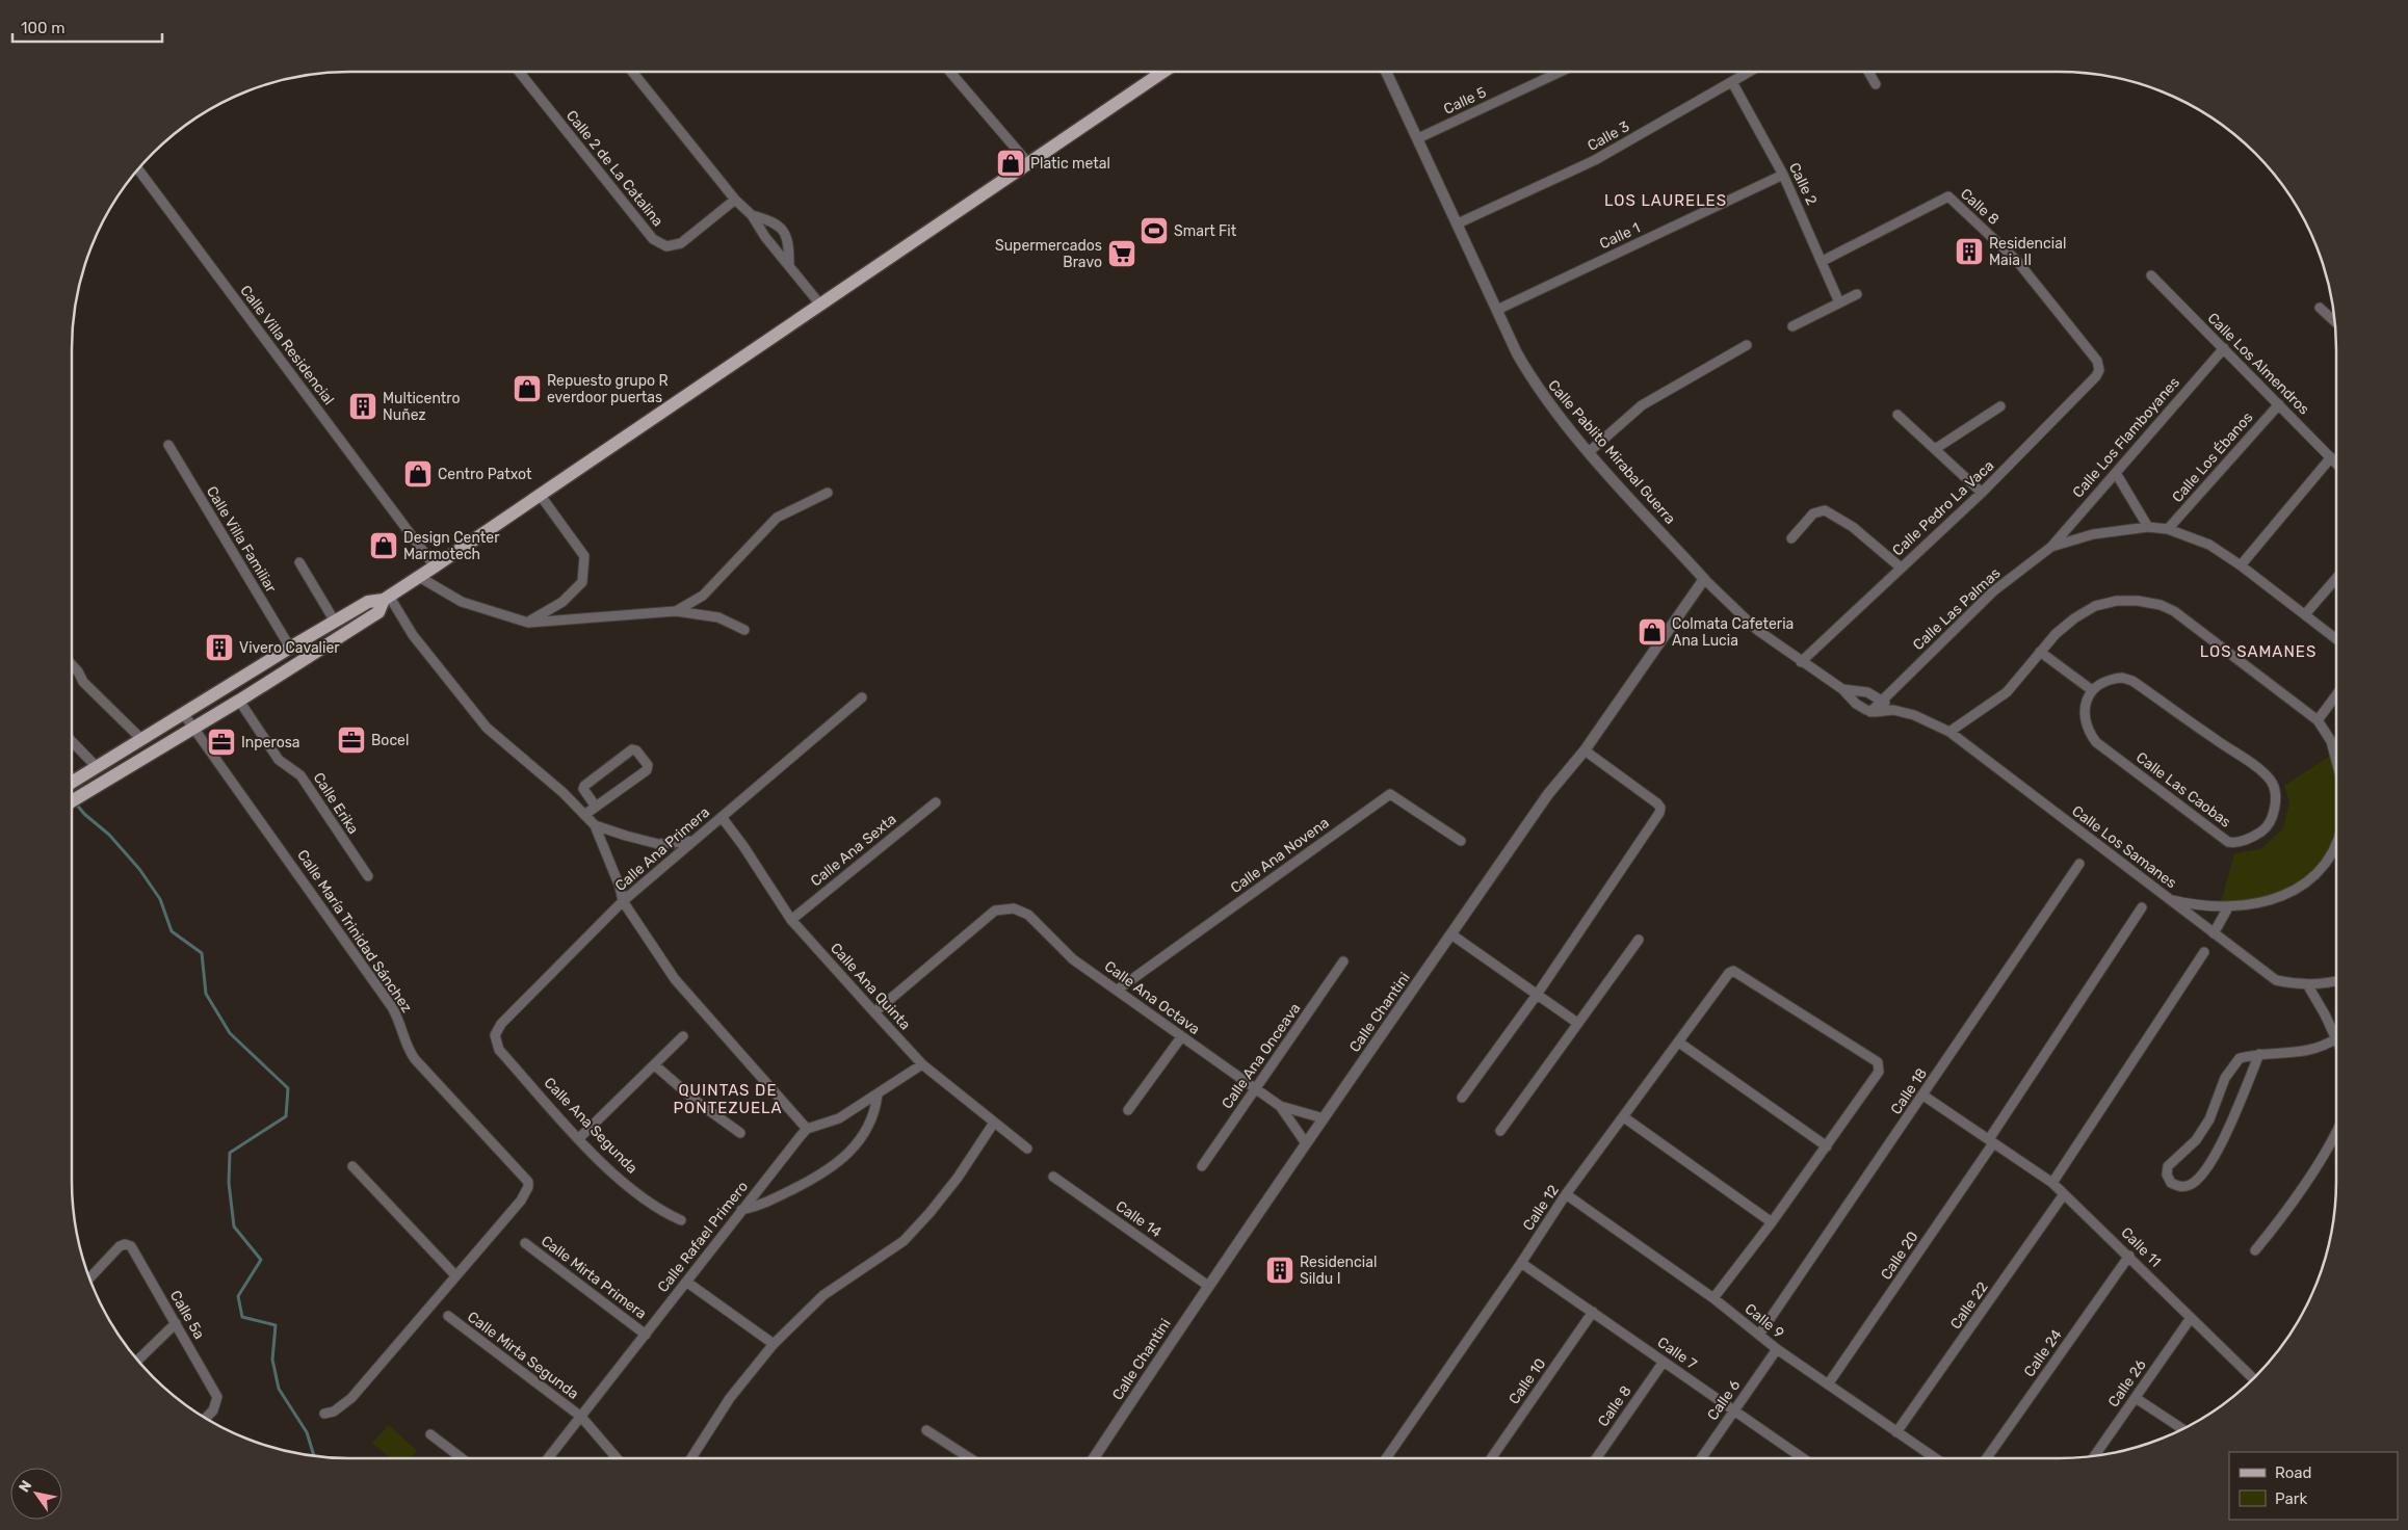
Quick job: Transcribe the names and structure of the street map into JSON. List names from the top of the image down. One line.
{"streets":{"street":["Calle 5","Calle 3","Calle 2 de La Catalina","Calle 2","Calle 8","Calle 1","Calle Villa Residencial","Calle Los Almendros","Calle Los Flamboyanes","Calle Pablito Mirabal Guerra","Calle Los Ébanos","Calle Pedro La Vaca","Calle Villa Familiar","Calle Las Palmas","Calle Las Caobas","Calle Erika","Calle Los Samanes","Calle Ana Primera","Calle Ana Sexta","Calle Ana Novena","Calle María Trinidad Sánchez","Calle Ana Quinta","Calle Ana Octava","Calle Chantini","Calle Ana Onceava","Calle 18","Calle Ana Segunda","Calle 12","Calle 14","Calle Rafael Primero","Calle 11","Calle 20","Calle Mirta Primera","Calle 22","Calle 5a","Calle 9","Calle 7","Calle 24","Calle Mirta Segunda","Calle 10","Calle 26","Calle 6"]},"crossings":[["Calle 5","Calle Pablito Mirabal Guerra"],["Calle 3","Calle 2"],["Calle 3","Calle Pablito Mirabal Guerra"],["Calle 2","Calle 8"],["Calle 2","Calle 1"],["Calle 8","Calle Pedro La Vaca"],["Calle 8","Calle 7"],["Calle 1","Calle Pablito Mirabal Guerra"],["Calle Los Almendros","Calle Los Flamboyanes"],["Calle Los Almendros","Calle Los Ébanos"],["Calle Los Flamboyanes","Calle Las Palmas"],["Calle Pablito Mirabal Guerra","Calle Pedro La Vaca"],["Calle Pablito Mirabal Guerra","Calle Chantini"],["Calle Los Ébanos","Calle Las Palmas"],["Calle Las Palmas","Calle Los Samanes"],["Calle Ana Primera","Calle Ana Quinta"],["Calle Ana Primera","Calle Ana Segunda"],["Calle Ana Sexta","Calle Ana Quinta"],["Calle Ana Novena","Calle Ana Octava"],["Calle Ana Quinta","Calle Ana Octava"],["Calle Ana Octava","Calle Chantini"],["Calle Ana Octava","Calle Ana Onceava"],["Calle Chantini","Calle 14"],["Calle 18","Calle 11"],["Calle 18","Calle 9"],["Calle 12","Calle 9"],["Calle 12","Calle 7"],["Calle Rafael Primero","Calle Mirta Primera"],["Calle Rafael Primero","Calle Mirta Segunda"],["Calle 11","Calle 20"],["Calle 11","Calle 22"],["Calle 11","Calle 24"],["Calle 11","Calle 26"],["Calle 20","Calle 9"],["Calle 22","Calle 9"],["Calle 9","Calle 6"],["Calle 7","Calle 10"],["Calle 7","Calle 6"]],"districts":["LOS LAURELES","LOS SAMANES","QUINTAS DE PONTEZUELA"],"places":{"shop":["Platic metal","Repuesto grupo R everdoor puertas","Centro Patxot","Design Center Marmotech","Colmata Cafeteria Ana Lucia"],"sports":["Smart Fit"],"building":["Residencial Maia II","Multicentro Nuñez","Vivero Cavalier","Residencial Sildu I"],"supermarket":["Supermercados Bravo"],"office":["Bocel","Inperosa"]},"legend":["Road","Park"],"scale_bar":"100 m","north":"top left"}
